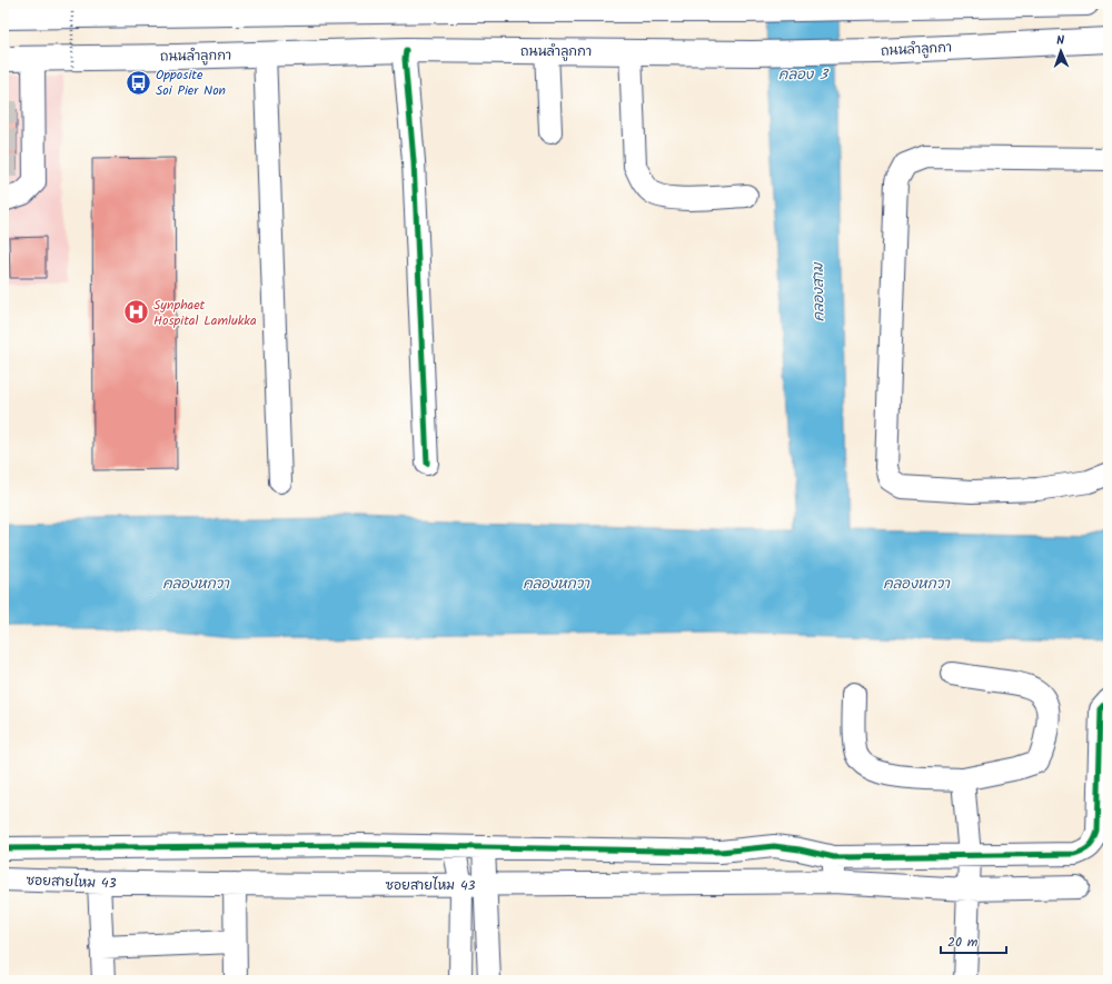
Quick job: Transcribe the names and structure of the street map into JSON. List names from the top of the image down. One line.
{"streets":{"main road":["ถนนลำลูกกา"],"street":["ซอยสายไหม 43"]},"water":["คลอง 3","คลองสาม","คลองหกวา"],"places":{"bus stop":["Opposite Soi Pier Non"],"hospital":["Synphaet Hospital Lamlukka"]},"scale_bar":"20 m","north":"top"}
